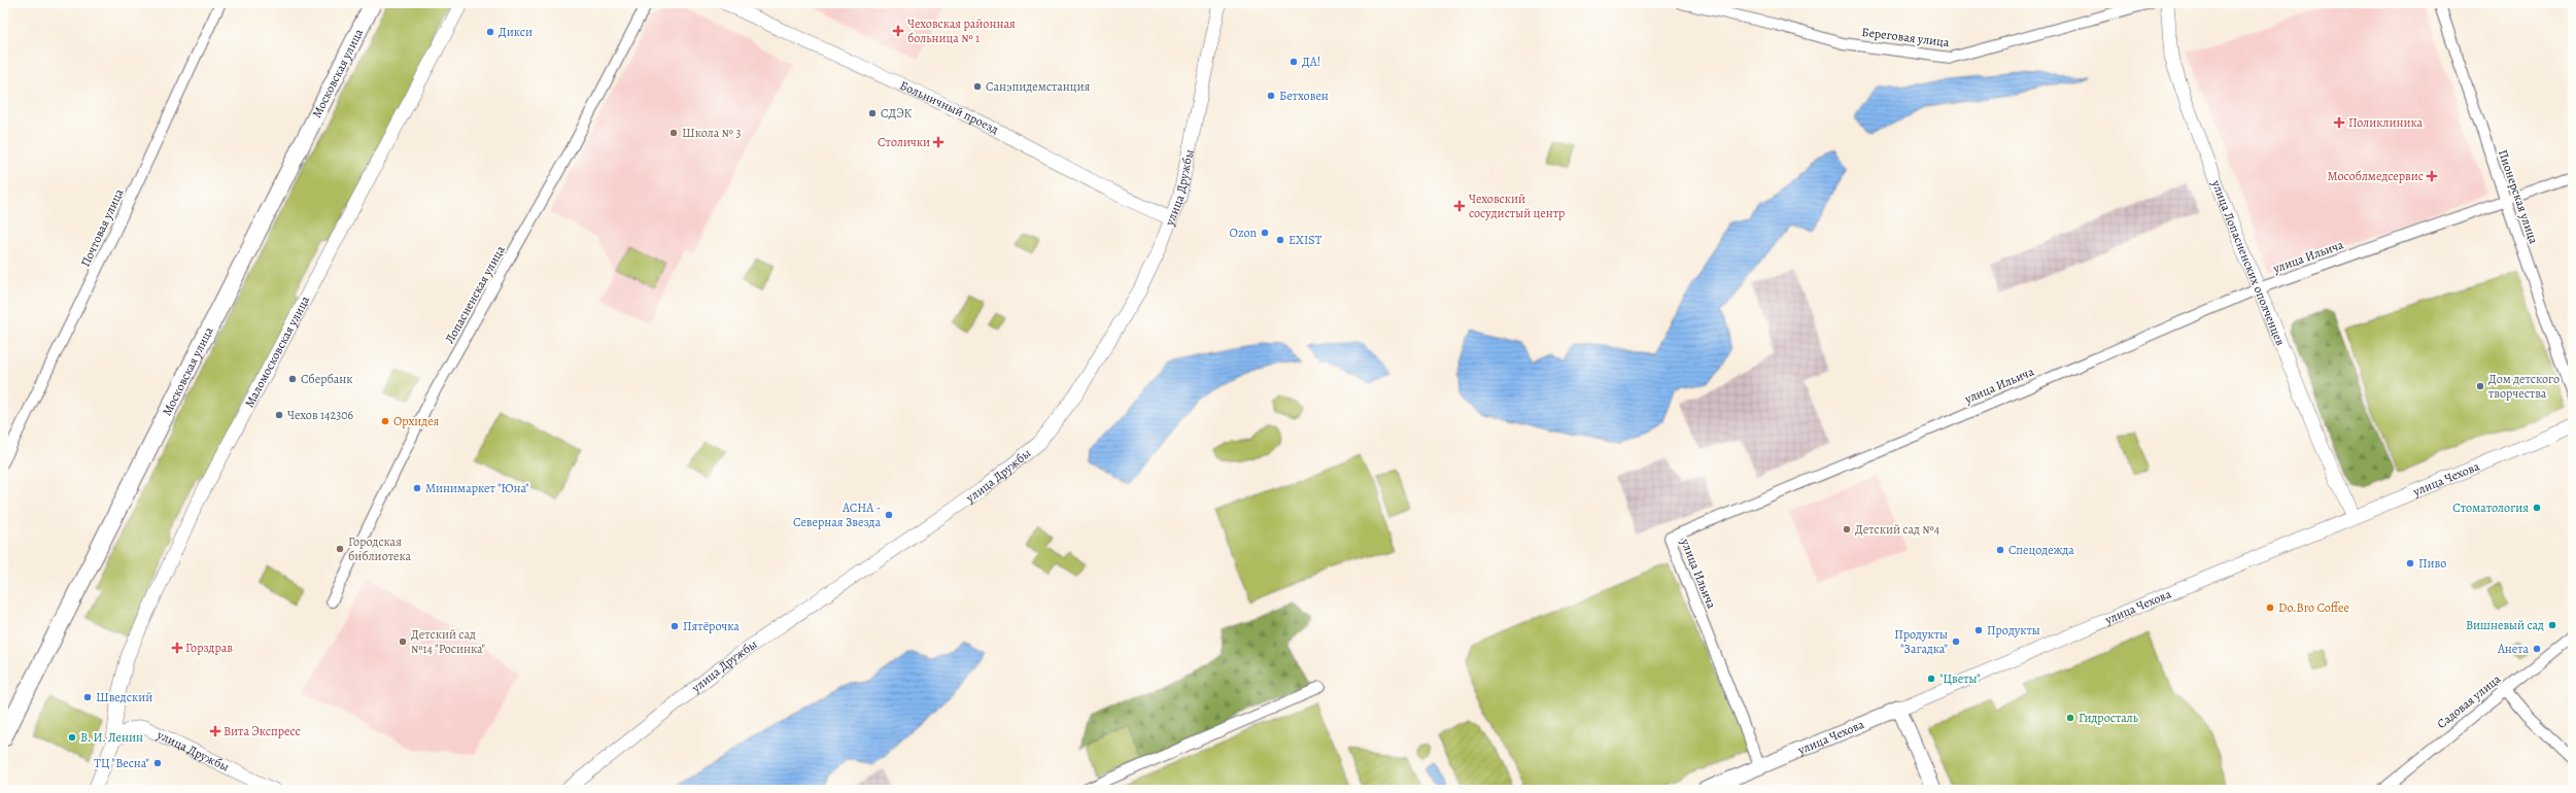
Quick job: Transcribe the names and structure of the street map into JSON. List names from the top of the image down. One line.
{"streets":{"main road":["Московская улица","улица Чехова"],"street":["Береговая улица","Больничный проезд","улица Дружбы","Пионерская улица","Почтовая улица","улица Ильича","улица Лопасненских ополченцев","Лопасненская улица","Маломосковская улица","Садовая улица"]},"crossings":[["Больничный проезд","улица Дружбы"],["улица Дружбы","Маломосковская улица"],["Пионерская улица","улица Ильича"],["улица Ильича","улица Лопасненских ополченцев"],["улица Ильича","улица Чехова"],["улица Лопасненских ополченцев","улица Чехова"]],"places":{"health":["Чеховская районная больница № 1","Поликлиника","Столички","Мособлмедсервис","Чеховский сосудистый центр","Горздрав","Вита Экспресс"],"other":["Дикси","ДА!","Санэпидемстанция","Бетховен","СДЭК","Школа № 3","Ozon","EXIST","Сбербанк","Дом детского творчества","Чехов 142306","Орхидея","Минимаркет \"Юна\"","Стоматология","АСНА - Северная Звезда","Детский сад №4","Городская библиотека","Спецодежда","Пиво","Do.Bro Coffee","Вишневый сад","Пятёрочка","Продукты","Детский сад №14 \"Росинка\"","Продукты \"Загадка\"","Анета","\"Цветы\"","Шведский","Гидросталь","В. И. Ленин","ТЦ \"Весна\""]}}
